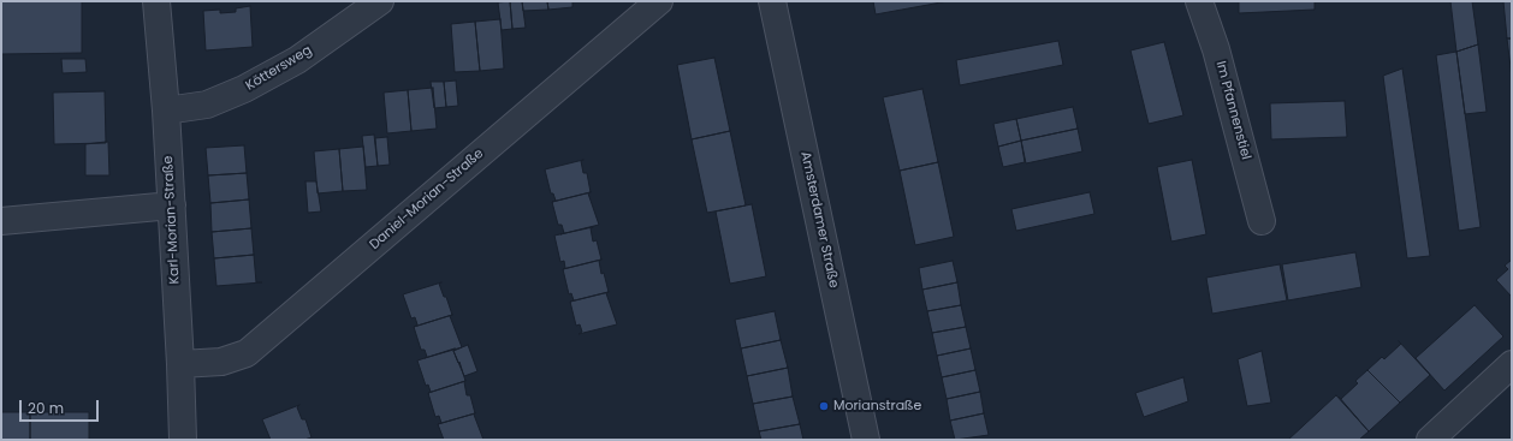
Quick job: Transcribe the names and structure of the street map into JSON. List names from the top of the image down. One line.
{"streets":{"street":["Köttersweg","Im Pfannenstiel","Daniel-Morian-Straße","Karl-Morian-Straße","Amsterdamer Straße"]},"crossings":[["Köttersweg","Karl-Morian-Straße"],["Daniel-Morian-Straße","Karl-Morian-Straße"]],"places":["Morianstraße"],"scale_bar":"20 m"}
